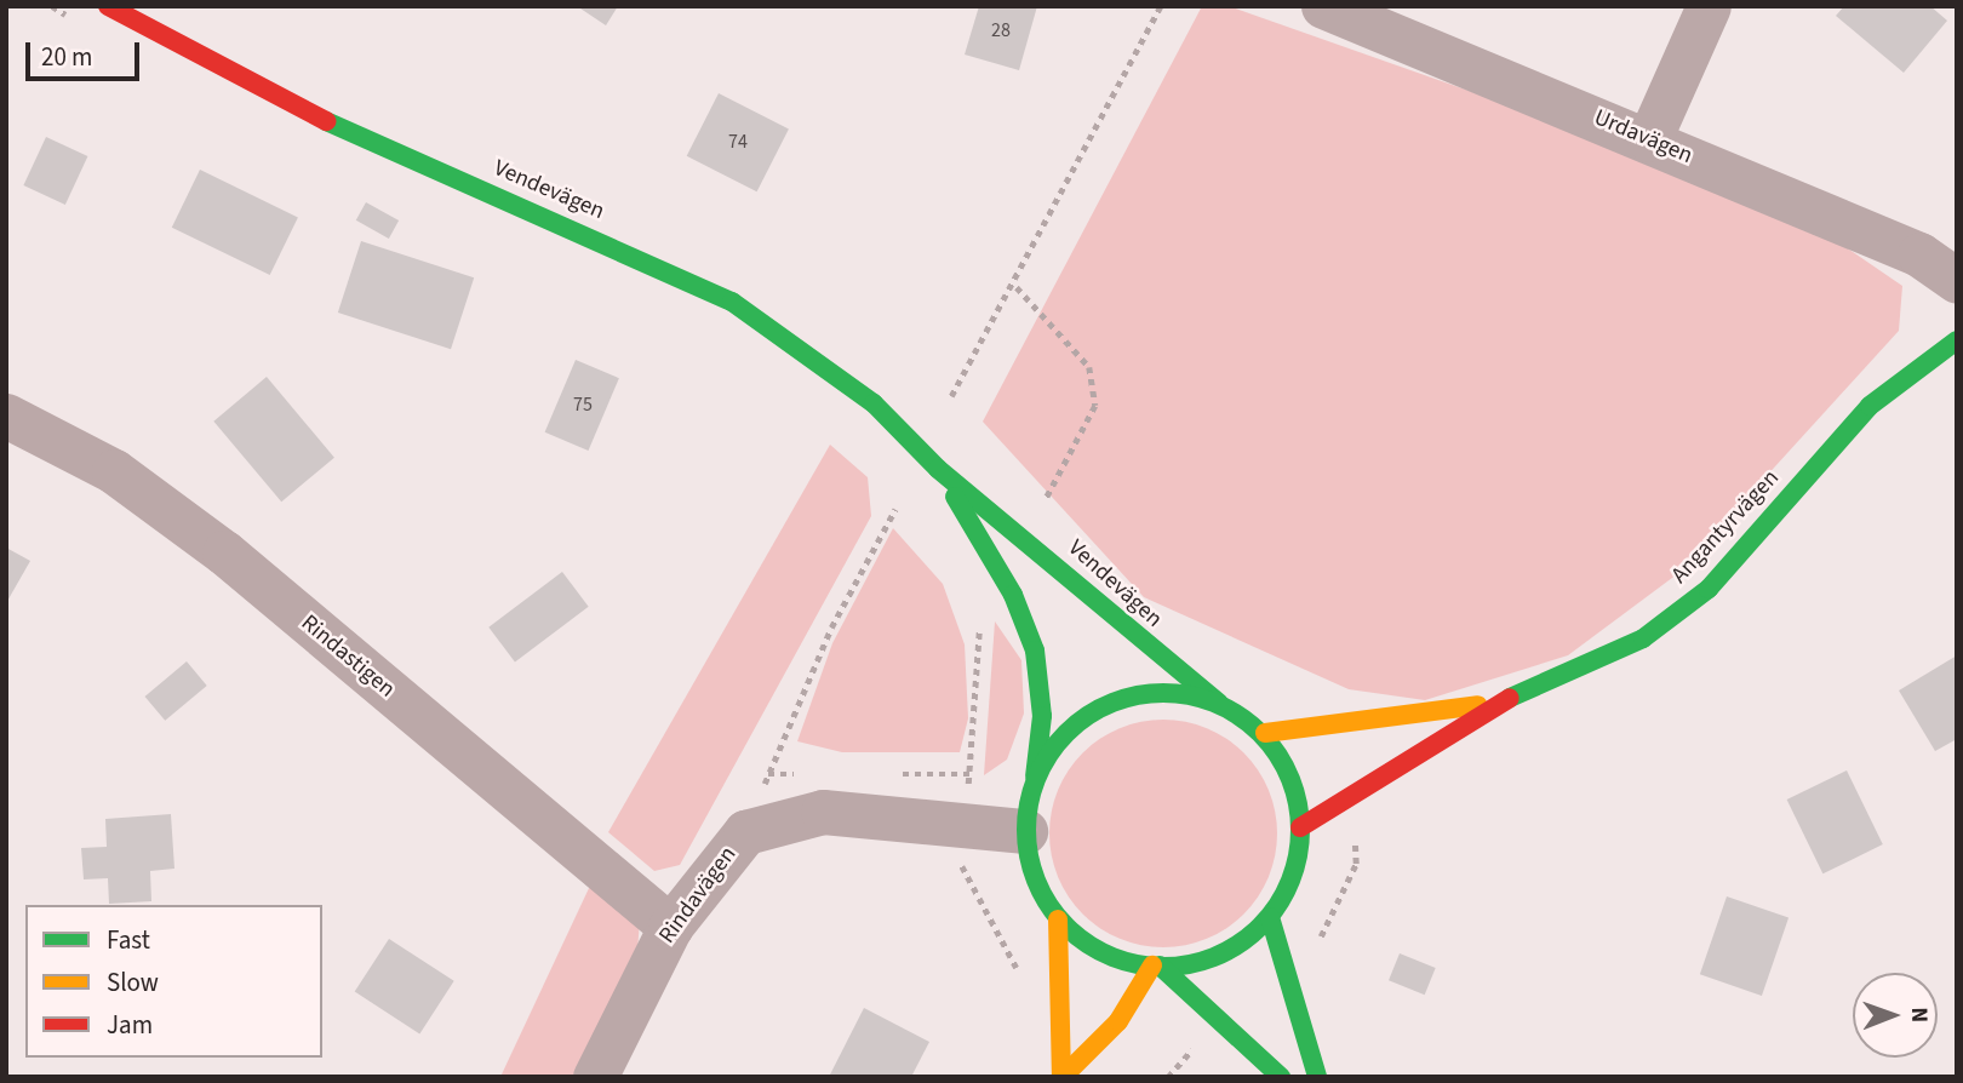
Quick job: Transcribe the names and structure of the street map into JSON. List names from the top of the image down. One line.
{"streets":{"street":["Urdavägen","Vendevägen","Angantyrvägen","Rindastigen","Rindavägen"]},"crossings":[["Vendevägen","Angantyrvägen"],["Vendevägen","Rindavägen"],["Angantyrvägen","Rindavägen"],["Rindastigen","Rindavägen"]],"house_numbers":["28","74","75"],"legend":["Fast","Slow","Jam"],"scale_bar":"20 m","north":"right"}
